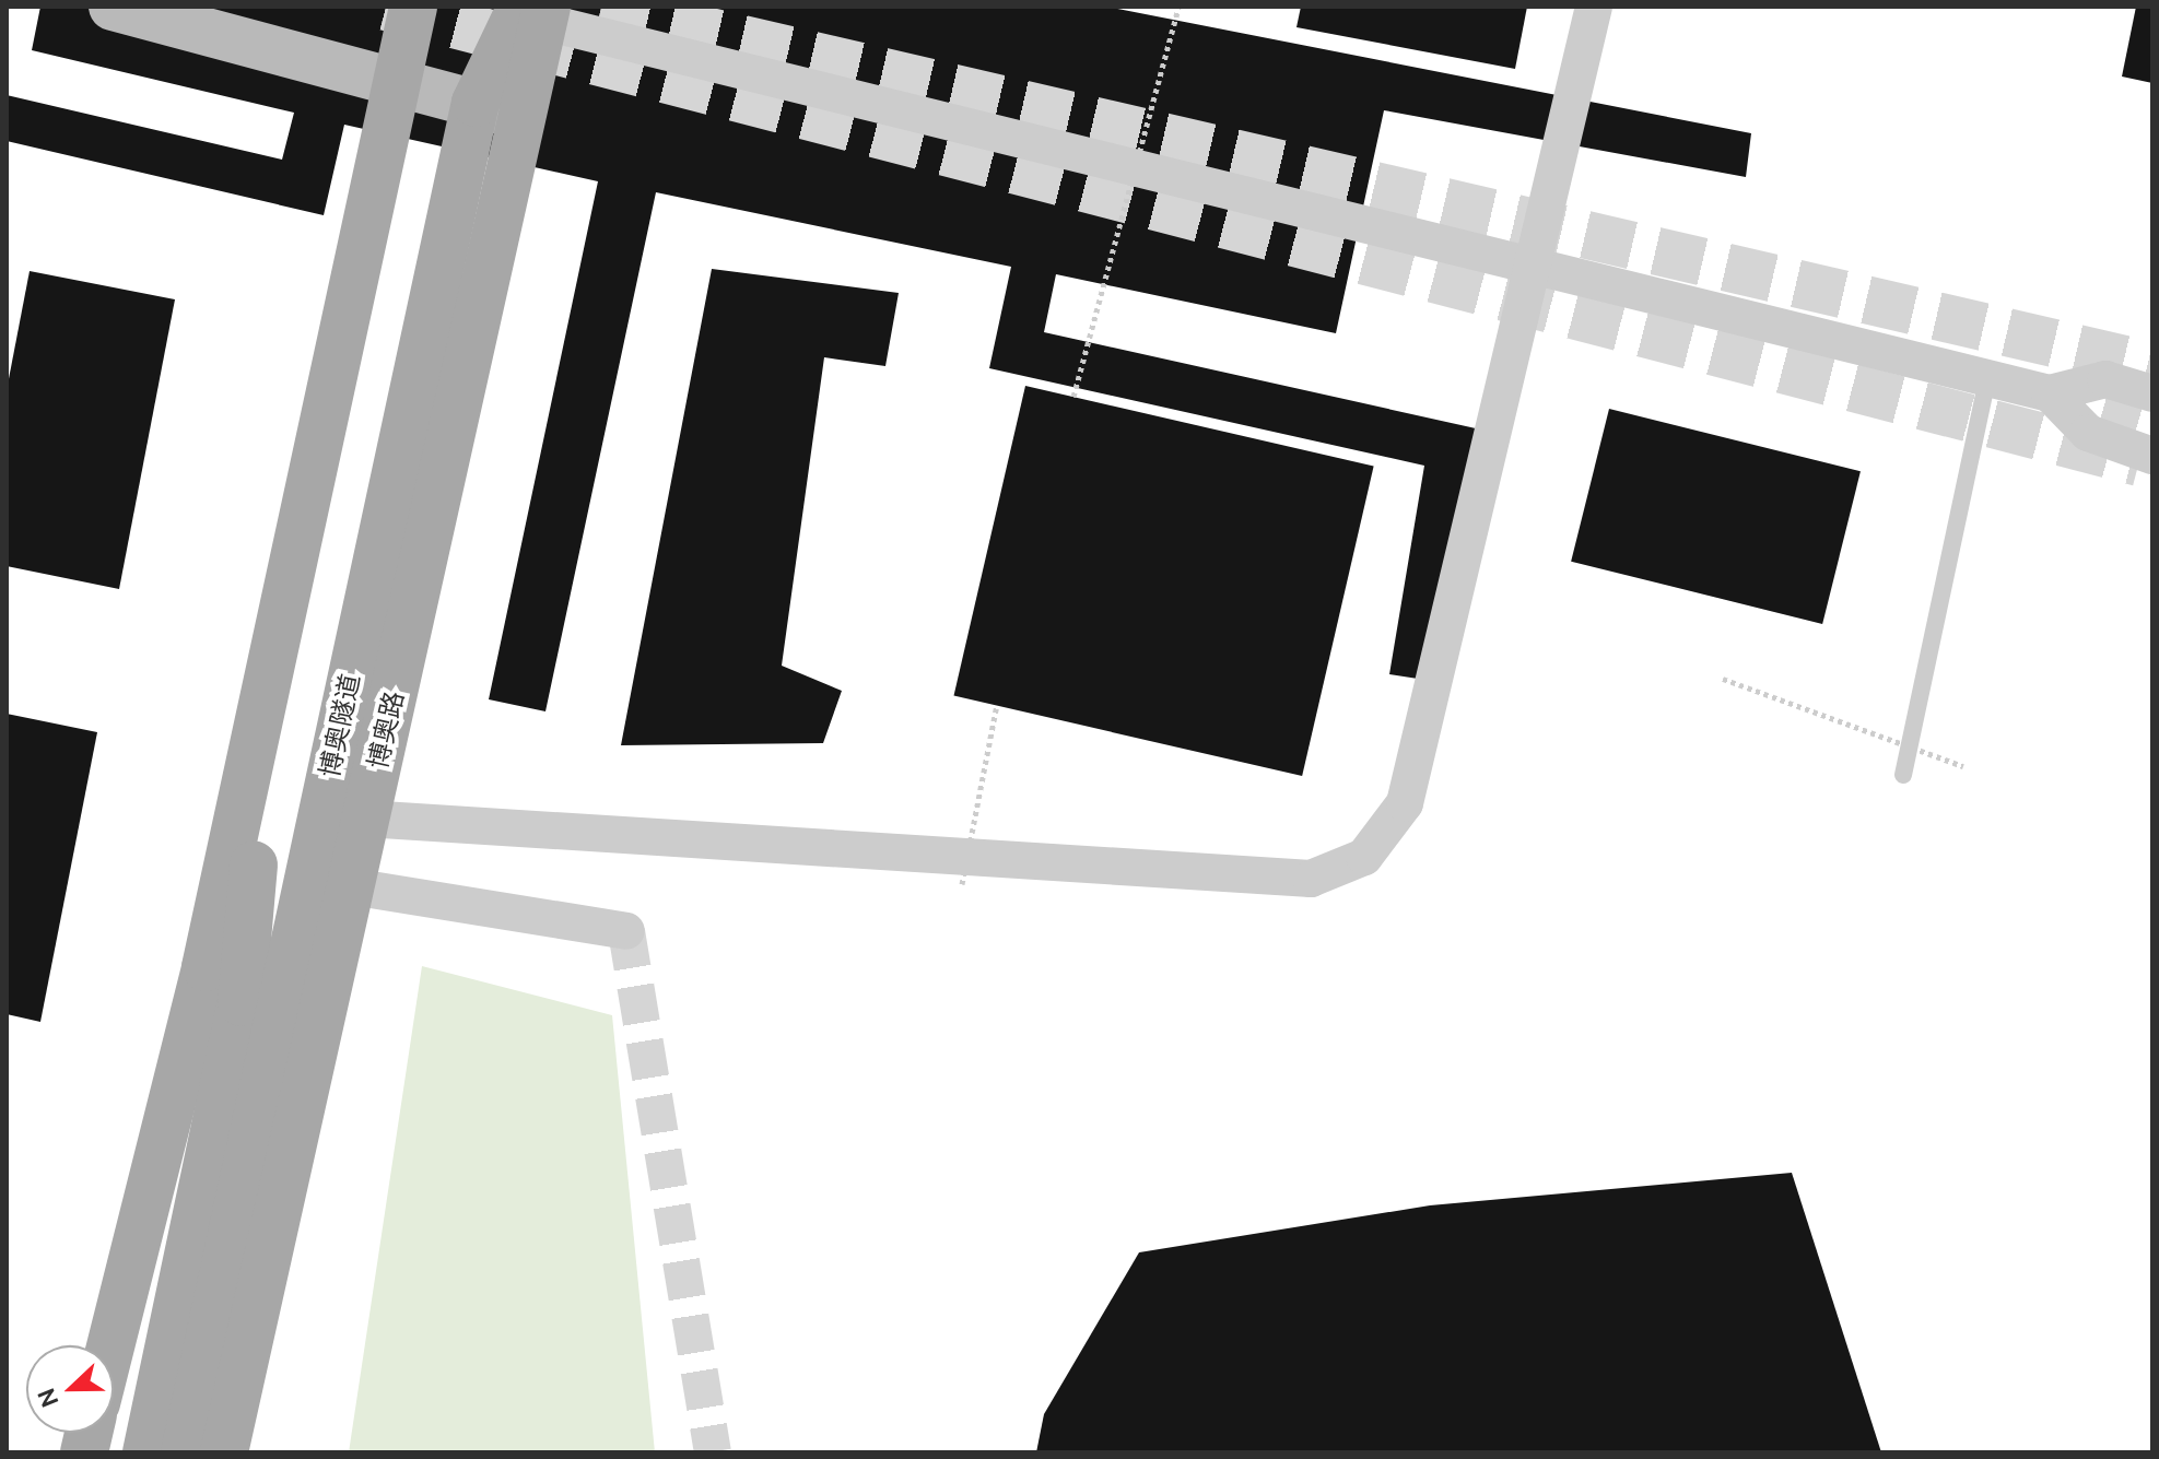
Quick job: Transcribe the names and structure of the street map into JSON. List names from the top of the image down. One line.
{"streets":{"main road":["博奥隧道","博奥路"]},"crossings":[["博奥隧道","博奥路"]],"north":"left"}
